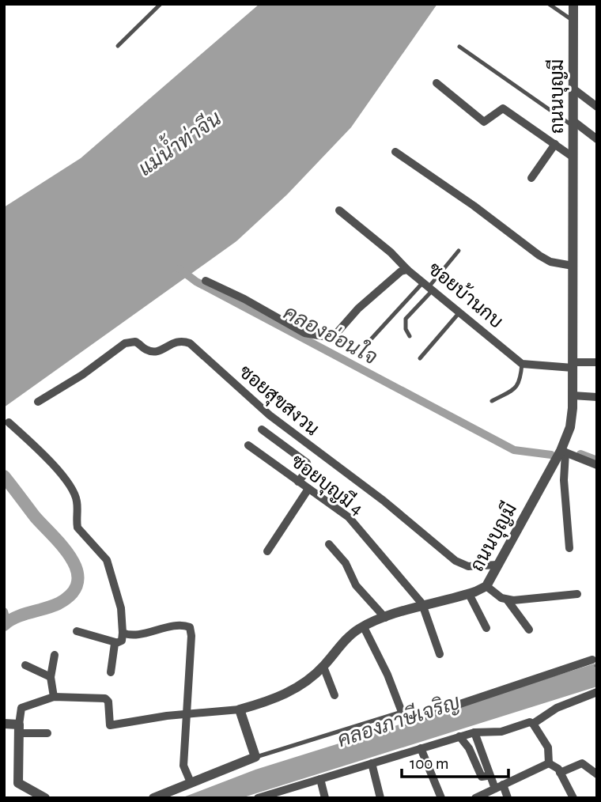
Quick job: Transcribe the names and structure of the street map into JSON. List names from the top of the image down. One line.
{"streets":{"street":["ถนนบุญมี","ซอยบ้านกบ","ซอยสุขสงวน","ซอยบุญมี 4"]},"crossings":[["ถนนบุญมี","ซอยสุขสงวน"],["ถนนบุญมี","ซอยบุญมี 4"]],"water":["แม่น้ำท่าจีน","คลองอ่อนใจ","คลองภาษีเจริญ"],"scale_bar":"100 m"}
